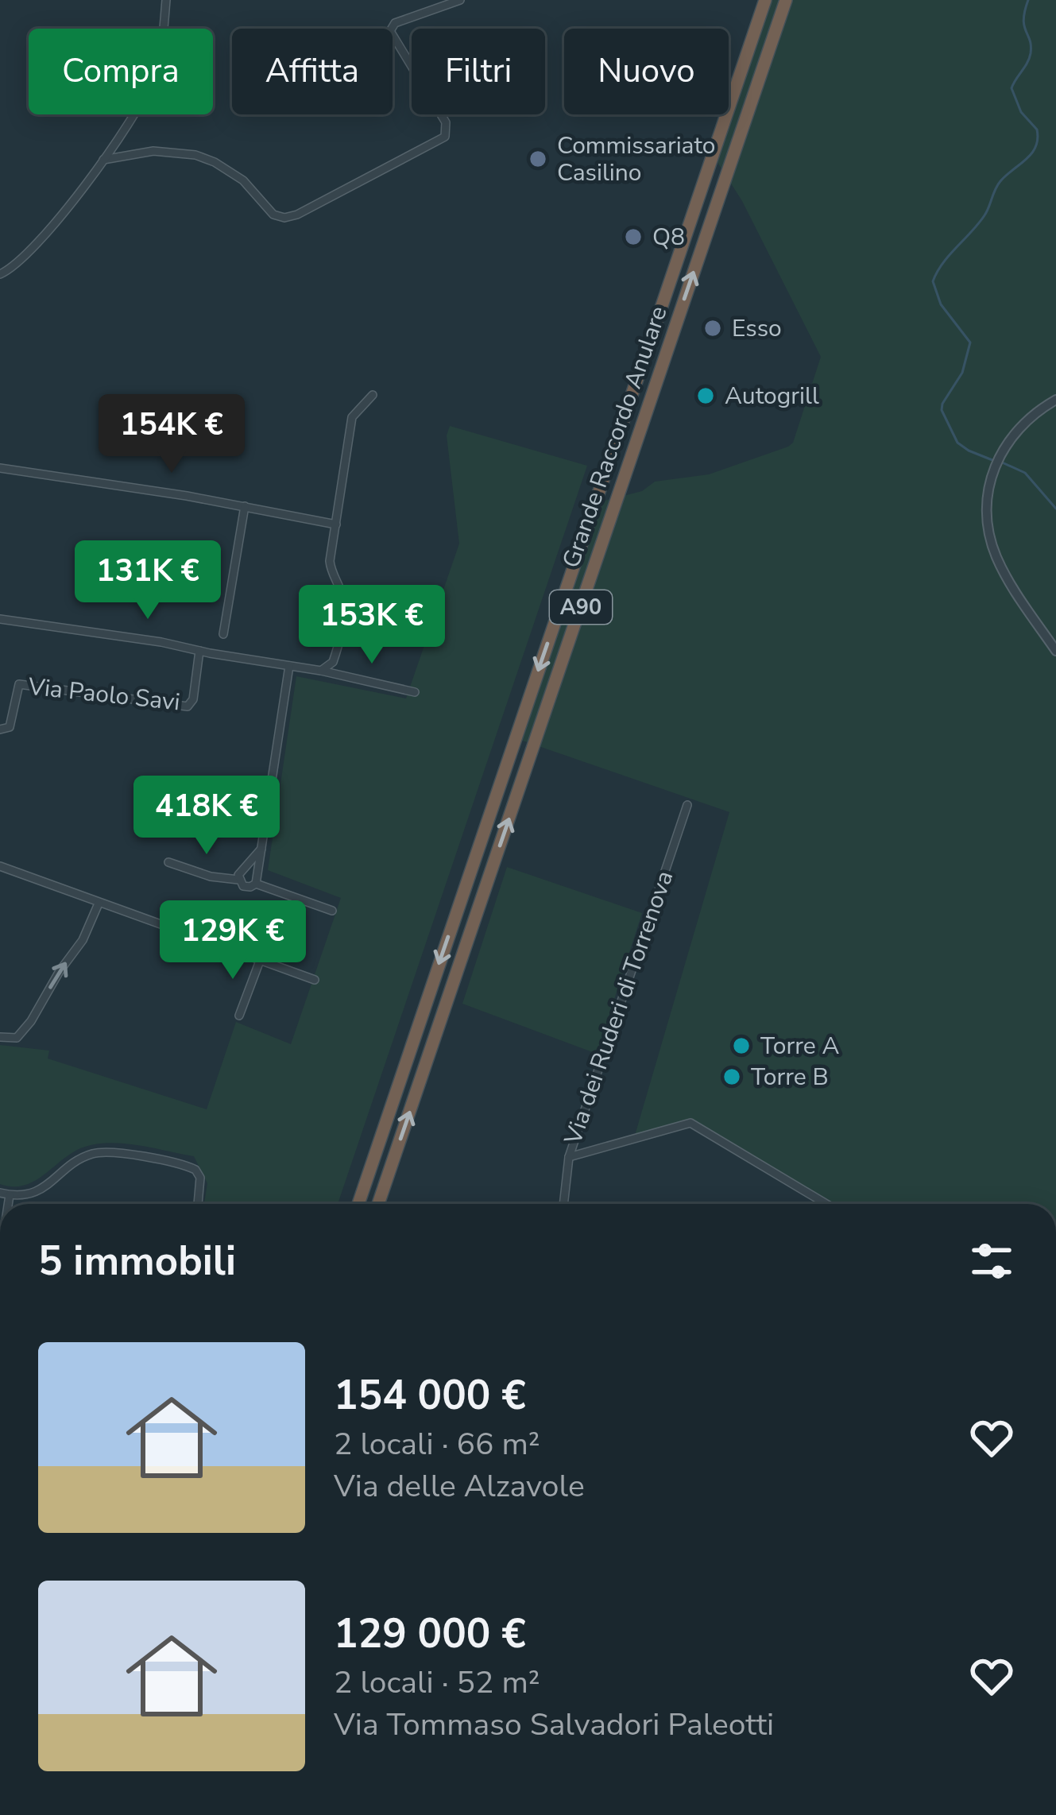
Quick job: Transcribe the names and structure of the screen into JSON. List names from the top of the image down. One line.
{"streets":{"highway":["Grande Raccordo Anulare","A90"],"street":["Via Paolo Savi","Via dei Ruderi di Torrenova"]},"places":["Commissariato Casilino","Q8","Esso","Autogrill","Torre A","Torre B"],"page":{"chip":["Compra","Affitta","Filtri","Nuovo"],"price":["154K €","131K €","153K €","418K €","129K €"],"heading":"5 immobili","list":[{"name":"154 000 €","note":"2 locali · 66 m² · Via delle Alzavole"},{"name":"129 000 €","note":"2 locali · 52 m² · Via Tommaso Salvadori Paleotti"}]}}
